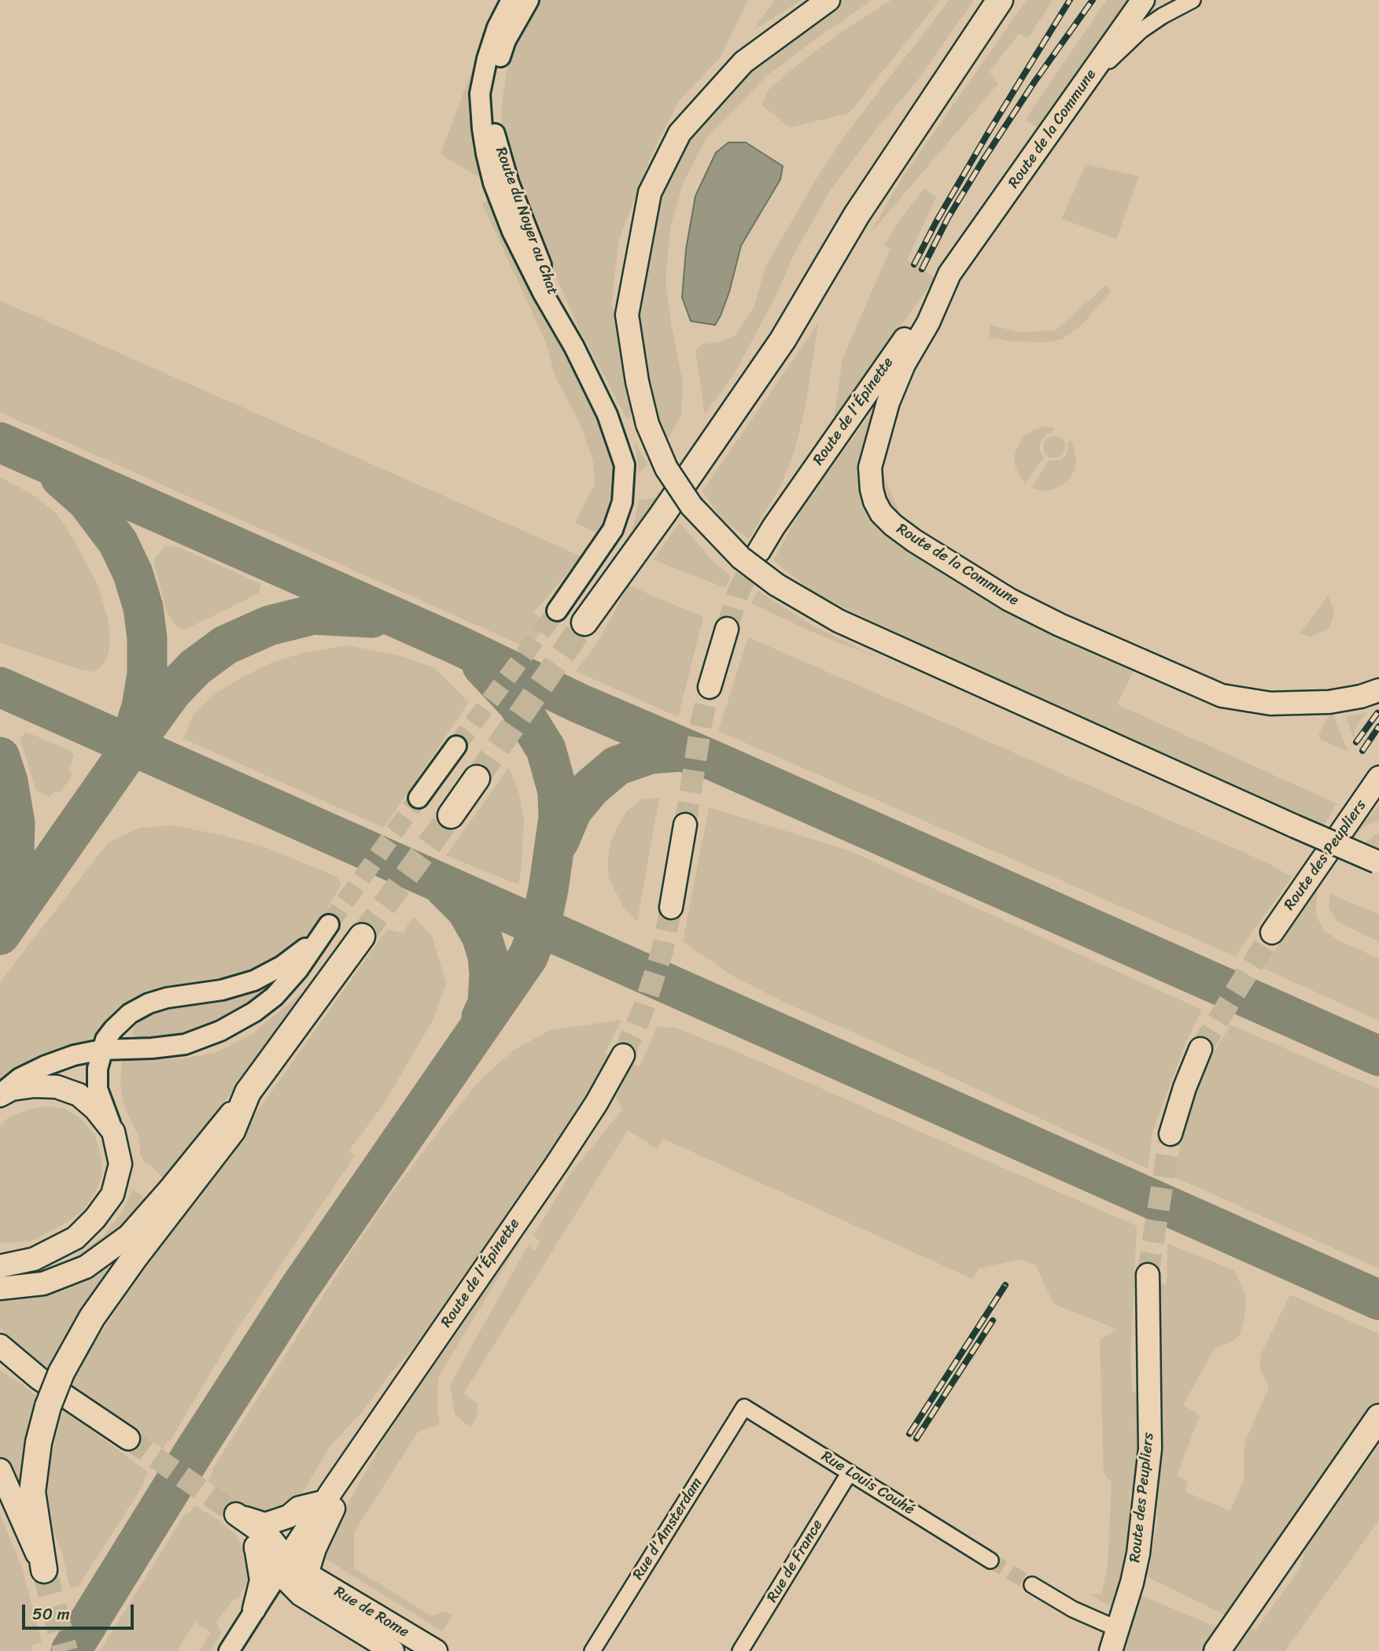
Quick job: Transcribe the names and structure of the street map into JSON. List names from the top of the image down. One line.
{"streets":{"main road":["Route de la Commune","Route de l'Épinette","Route des Peupliers","Rue de Rome"],"street":["Route du Noyer au Chat","Rue Louis Couhé","Rue d'Amsterdam","Rue de France"]},"crossings":[["Route de la Commune","Route de l'Épinette"],["Route de l'Épinette","Rue de Rome"],["Rue Louis Couhé","Rue d'Amsterdam"],["Rue Louis Couhé","Rue de France"]],"scale_bar":"50 m"}
